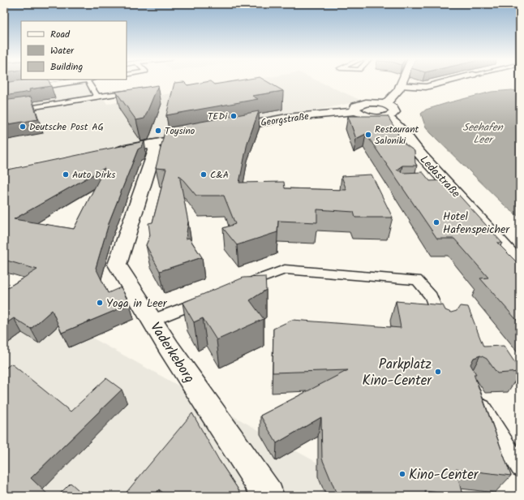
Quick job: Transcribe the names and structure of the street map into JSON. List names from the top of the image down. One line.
{"streets":{"street":["Georgstraße","Ledastraße","Vaderkeborg"]},"water":["Seehafen Leer"],"places":["TEDi","Deutsche Post AG","Toysino","Restaurant Saloniki","Auto Dirks","C&A","Hotel Hafenspeicher","Yoga in Leer","Parkplatz Kino-Center","Kino-Center"],"legend":["Road","Water","Building"]}
